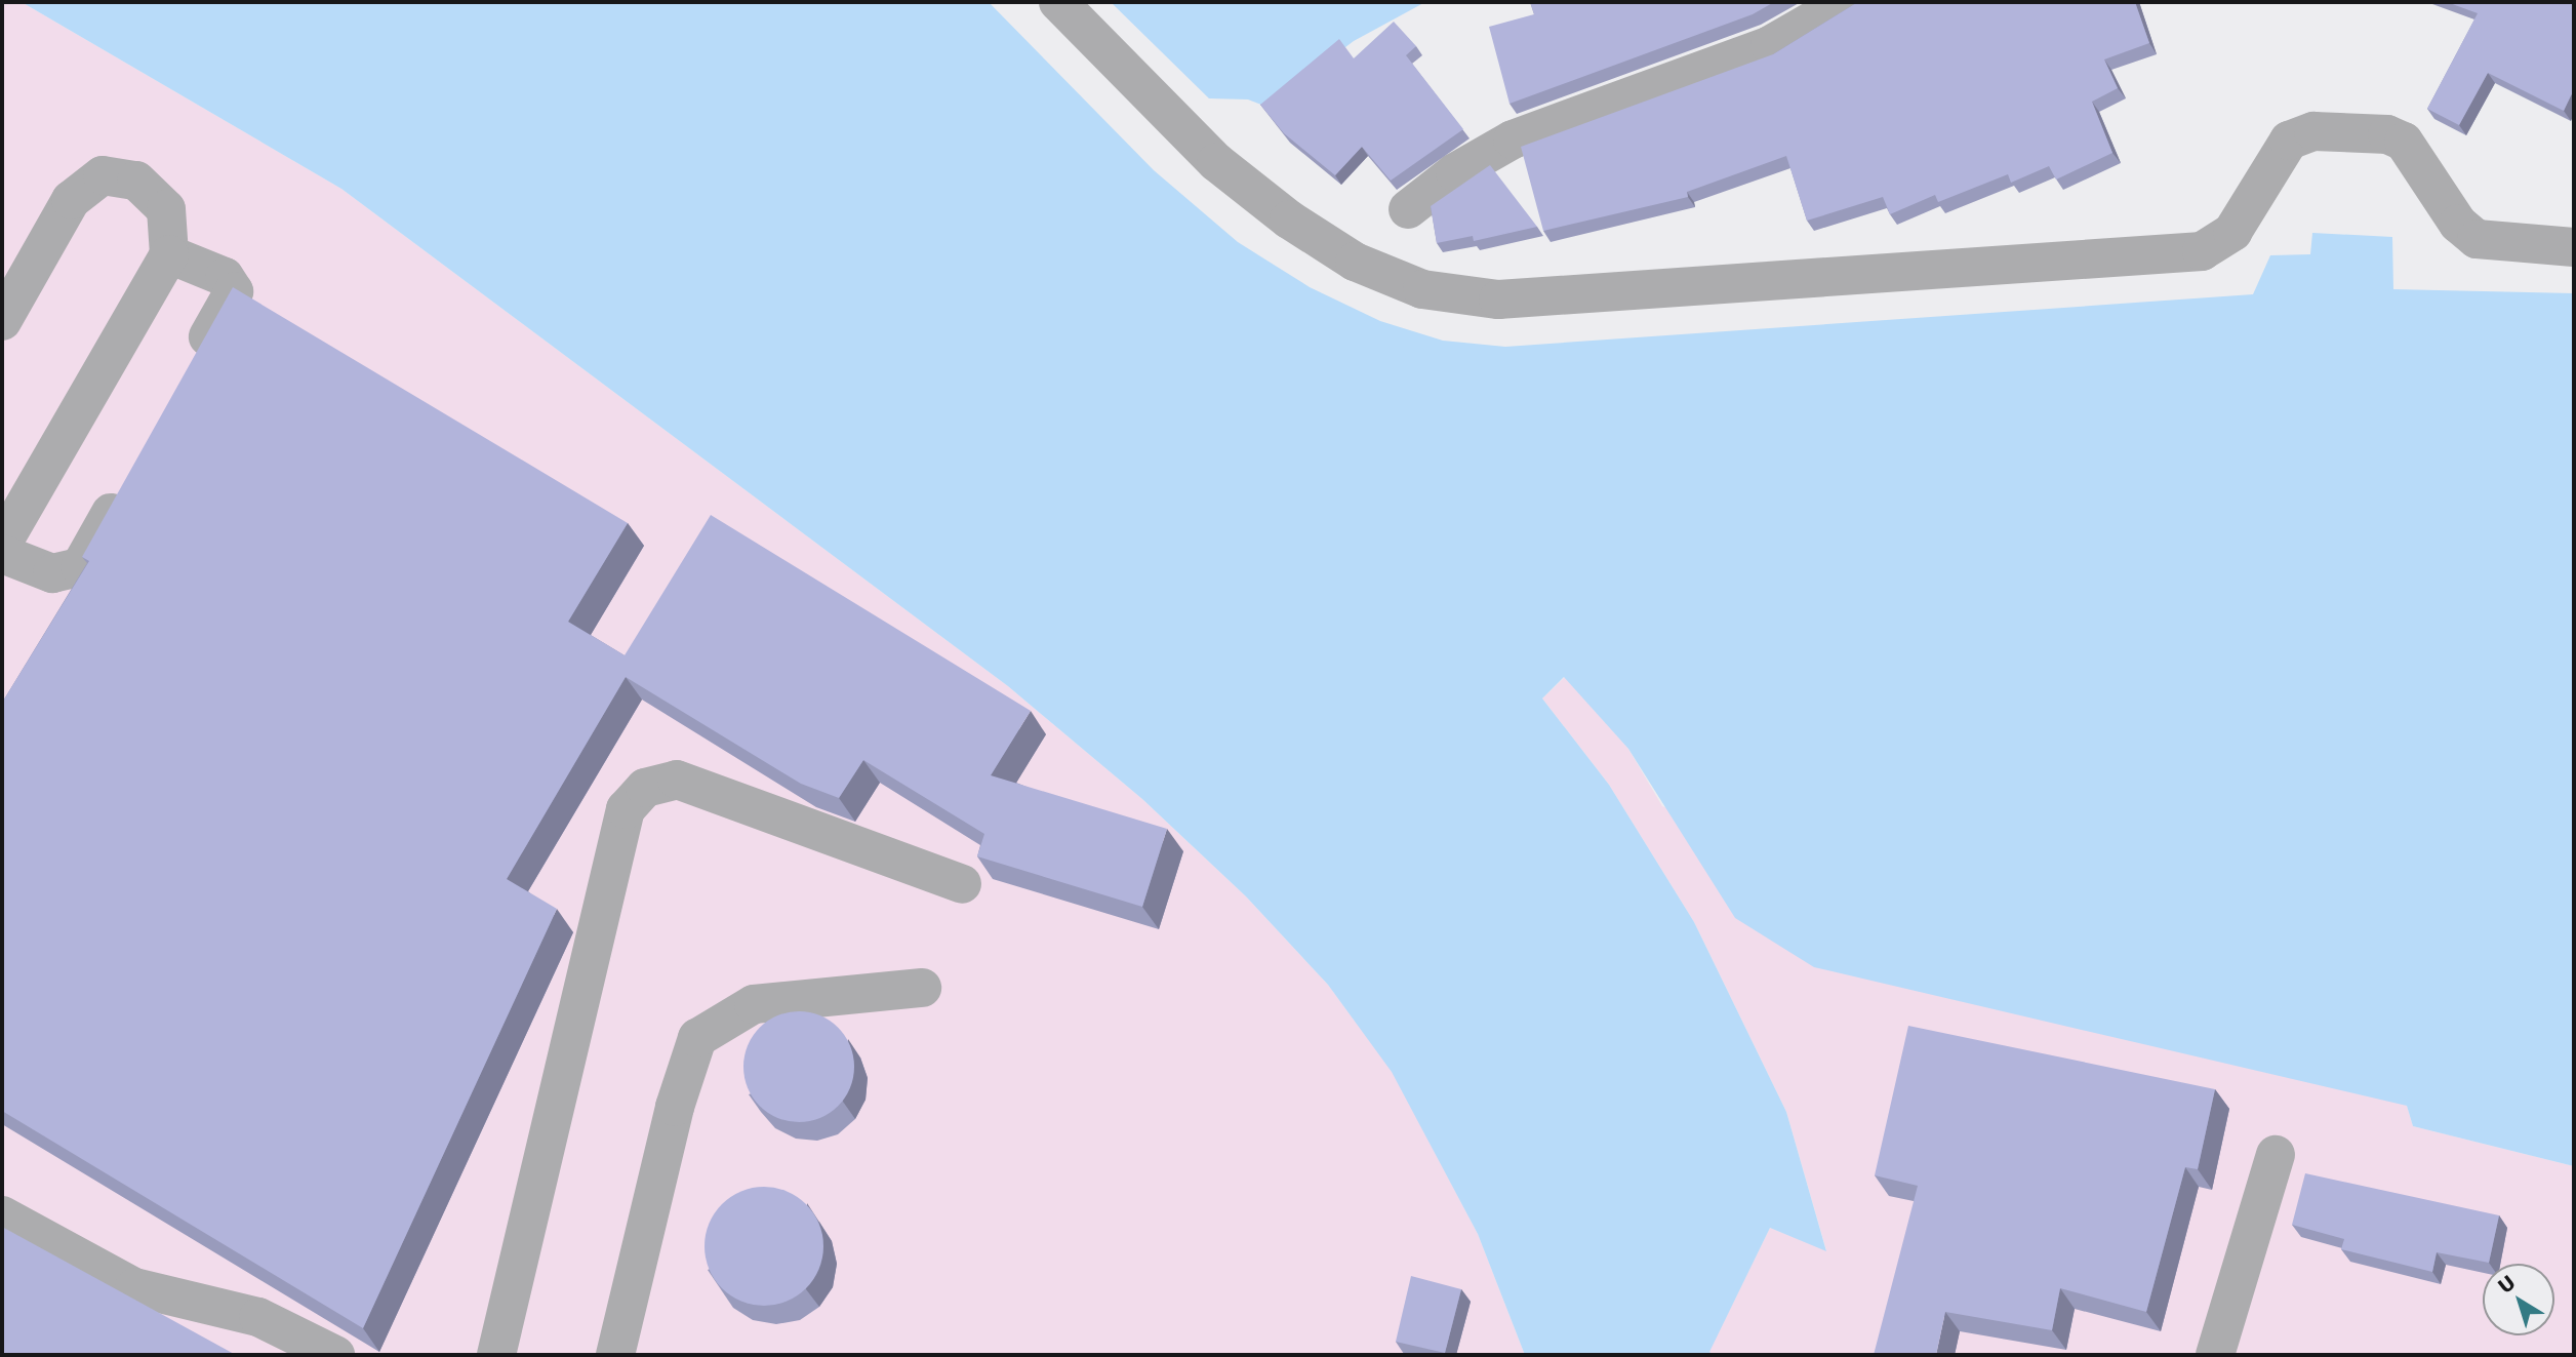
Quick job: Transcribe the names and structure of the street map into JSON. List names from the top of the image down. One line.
{"north":"top left"}
